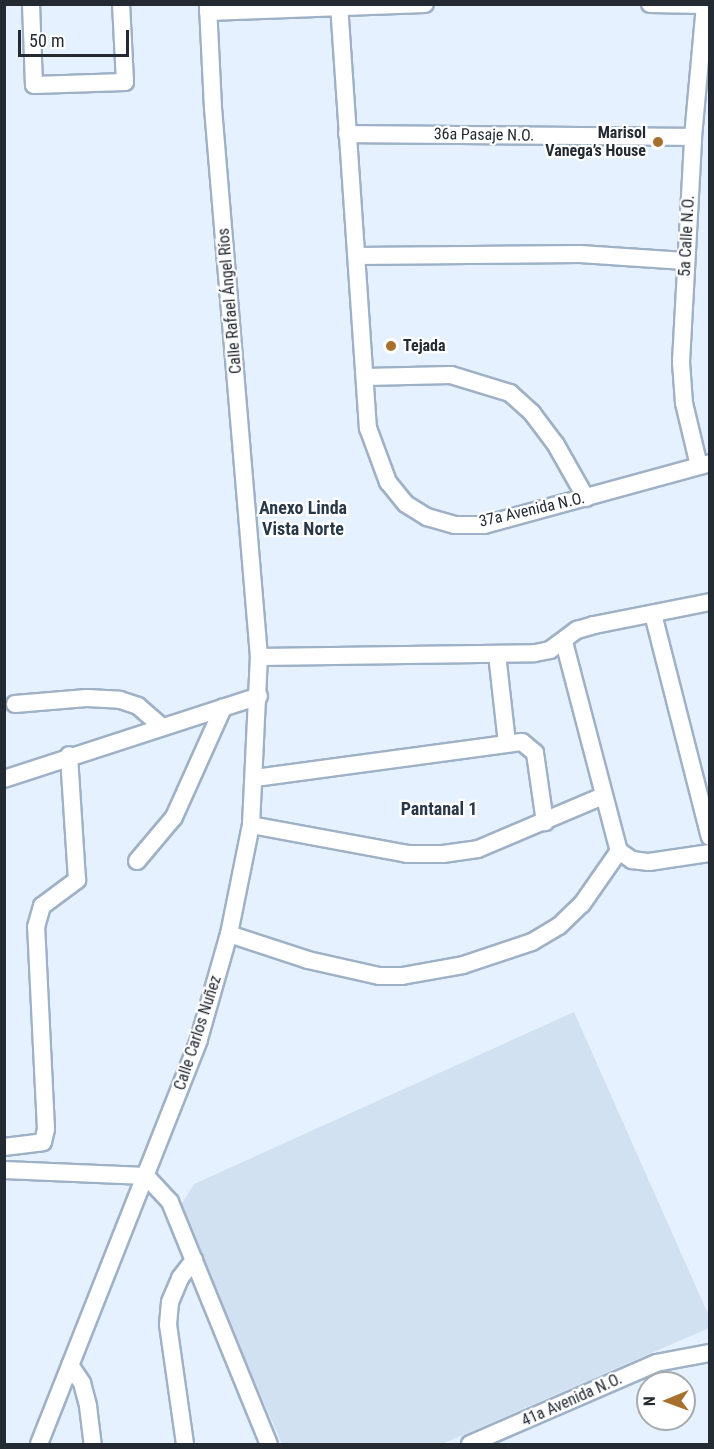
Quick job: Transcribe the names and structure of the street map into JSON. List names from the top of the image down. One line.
{"streets":{"street":["36a Pasaje N.O.","5a Calle N.O.","Calle Rafael Ángel Ríos","37a Avenida N.O.","Calle Carlos Nuñez","41a Avenida N.O."]},"crossings":[["36a Pasaje N.O.","5a Calle N.O."],["36a Pasaje N.O.","37a Avenida N.O."],["5a Calle N.O.","37a Avenida N.O."],["Calle Rafael Ángel Ríos","Calle Carlos Nuñez"]],"districts":["Anexo Linda Vista Norte","Pantanal 1"],"places":["Marisol Vanega’s House","Tejada"],"scale_bar":"50 m","north":"left"}
